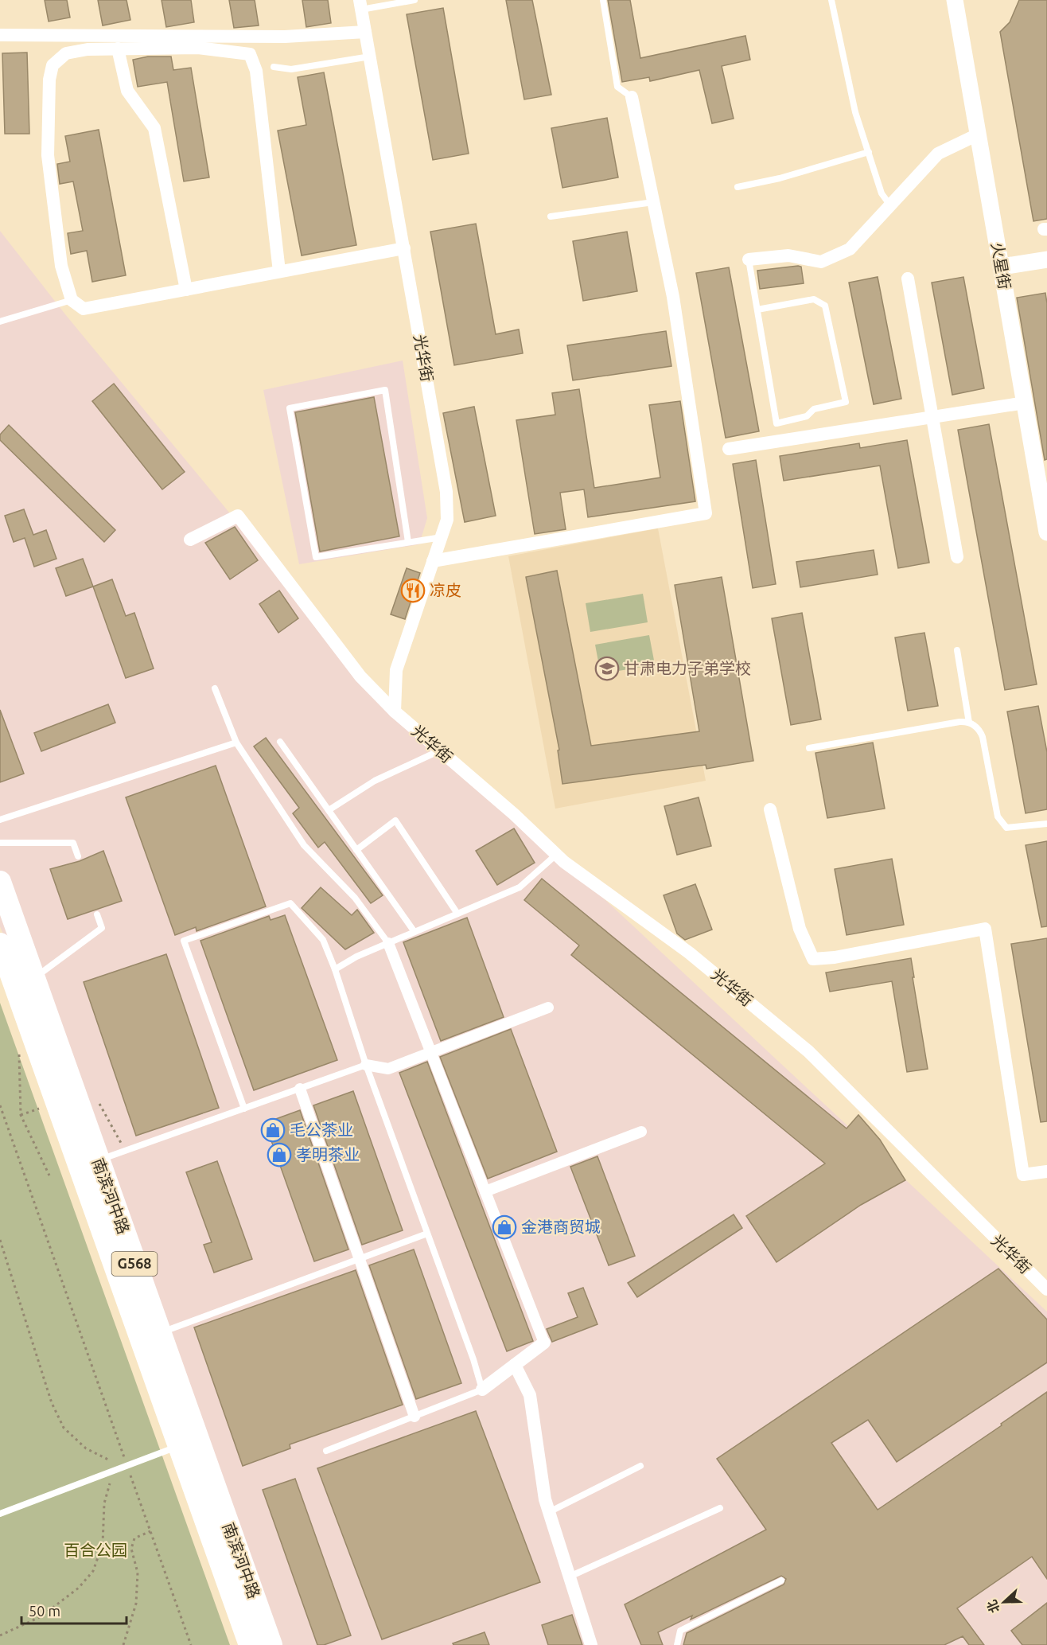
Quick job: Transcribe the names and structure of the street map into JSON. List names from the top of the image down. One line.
{"streets":{"highway":["南滨河中路","G568"],"street":["火星街","光华街"]},"parks":["百合公园"],"places":{"restaurant":["凉皮"],"school or university":["甘肃电力子弟学校"],"shop":["毛公茶业","孝明茶业","金港商贸城"]},"scale_bar":"50 m","north":"left"}
